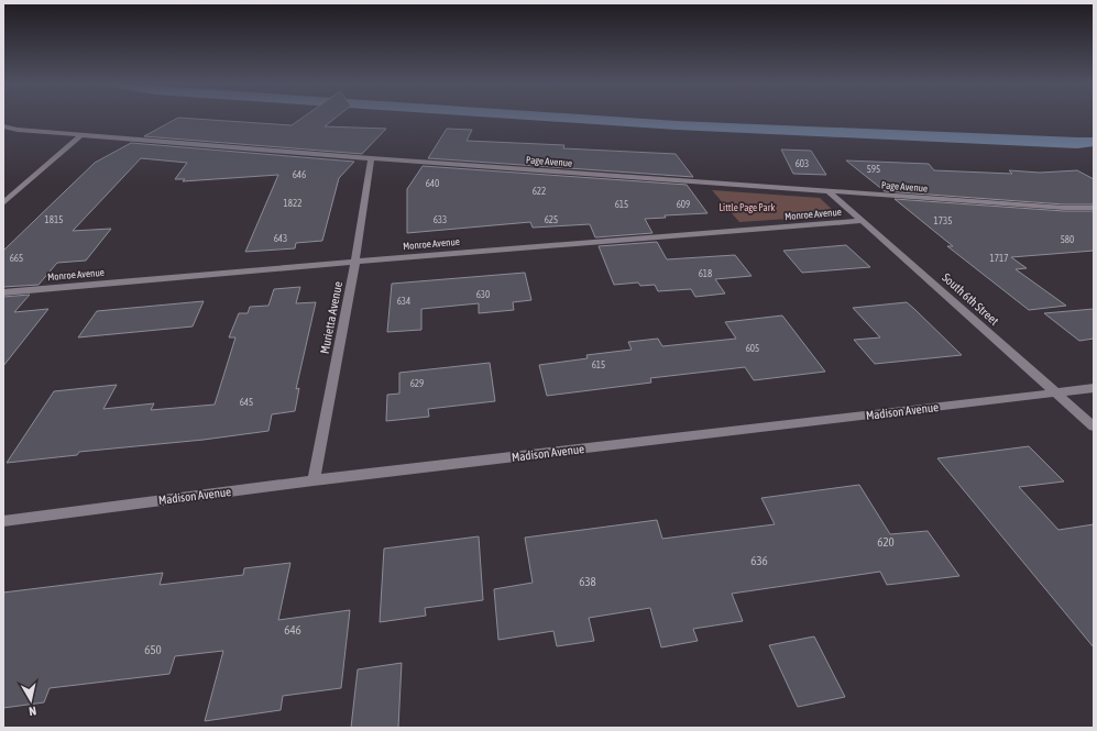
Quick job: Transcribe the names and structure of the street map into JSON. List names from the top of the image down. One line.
{"streets":{"street":["Page Avenue","Monroe Avenue","South 6th Street","Murietta Avenue","Madison Avenue"]},"crossings":[["Page Avenue","South 6th Street"],["Page Avenue","Murietta Avenue"],["Monroe Avenue","South 6th Street"],["Monroe Avenue","Murietta Avenue"],["South 6th Street","Madison Avenue"],["Murietta Avenue","Madison Avenue"]],"parks":["Little Page Park"],"house_numbers":["603","595","646","640","622","1822","615","609","1815","633","625","1735","643","580","665","1717","618","630","634","605","615","629","645","620","636","638","646","650"],"north":"bottom"}
